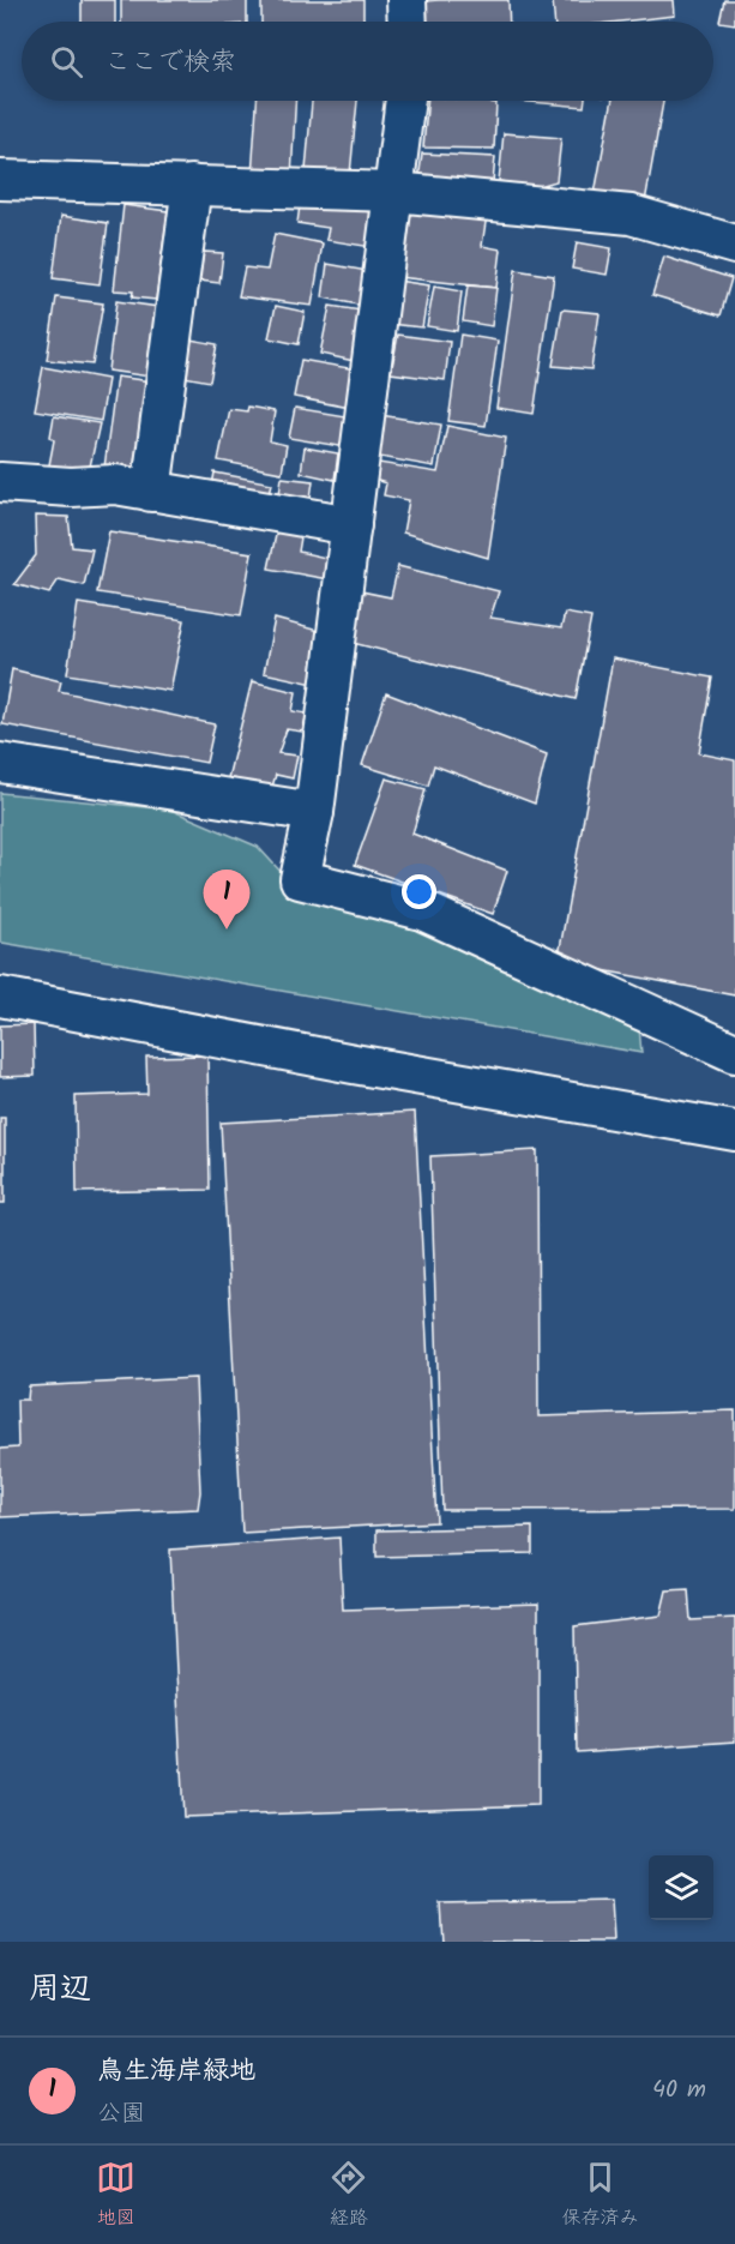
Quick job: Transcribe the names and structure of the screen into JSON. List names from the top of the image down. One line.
{"page":{"search":"ここで検索","pins":"1","heading":"周辺","list":[{"mark":"1","name":"鳥生海岸緑地","note":"公園","value":"40 m"}],"nav":["地図","経路","保存済み"]}}
